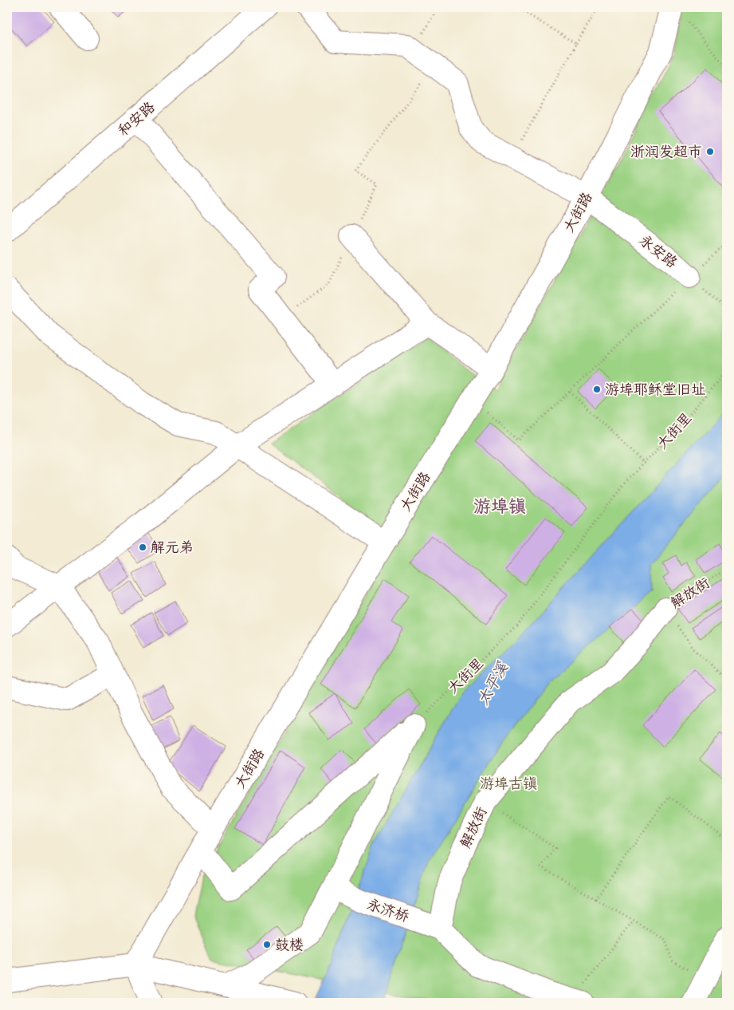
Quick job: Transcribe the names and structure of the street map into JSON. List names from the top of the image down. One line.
{"streets":{"street":["和安路","大街路","永安路","解放街","永济桥"],"path":["大街里"]},"crossings":[["大街路","永安路"],["解放街","永济桥"]],"districts":["游埠镇"],"water":["太平溪"],"parks":["游埠古镇"],"places":["浙润发超市","游埠耶稣堂旧址","解元弟","鼓楼"]}
